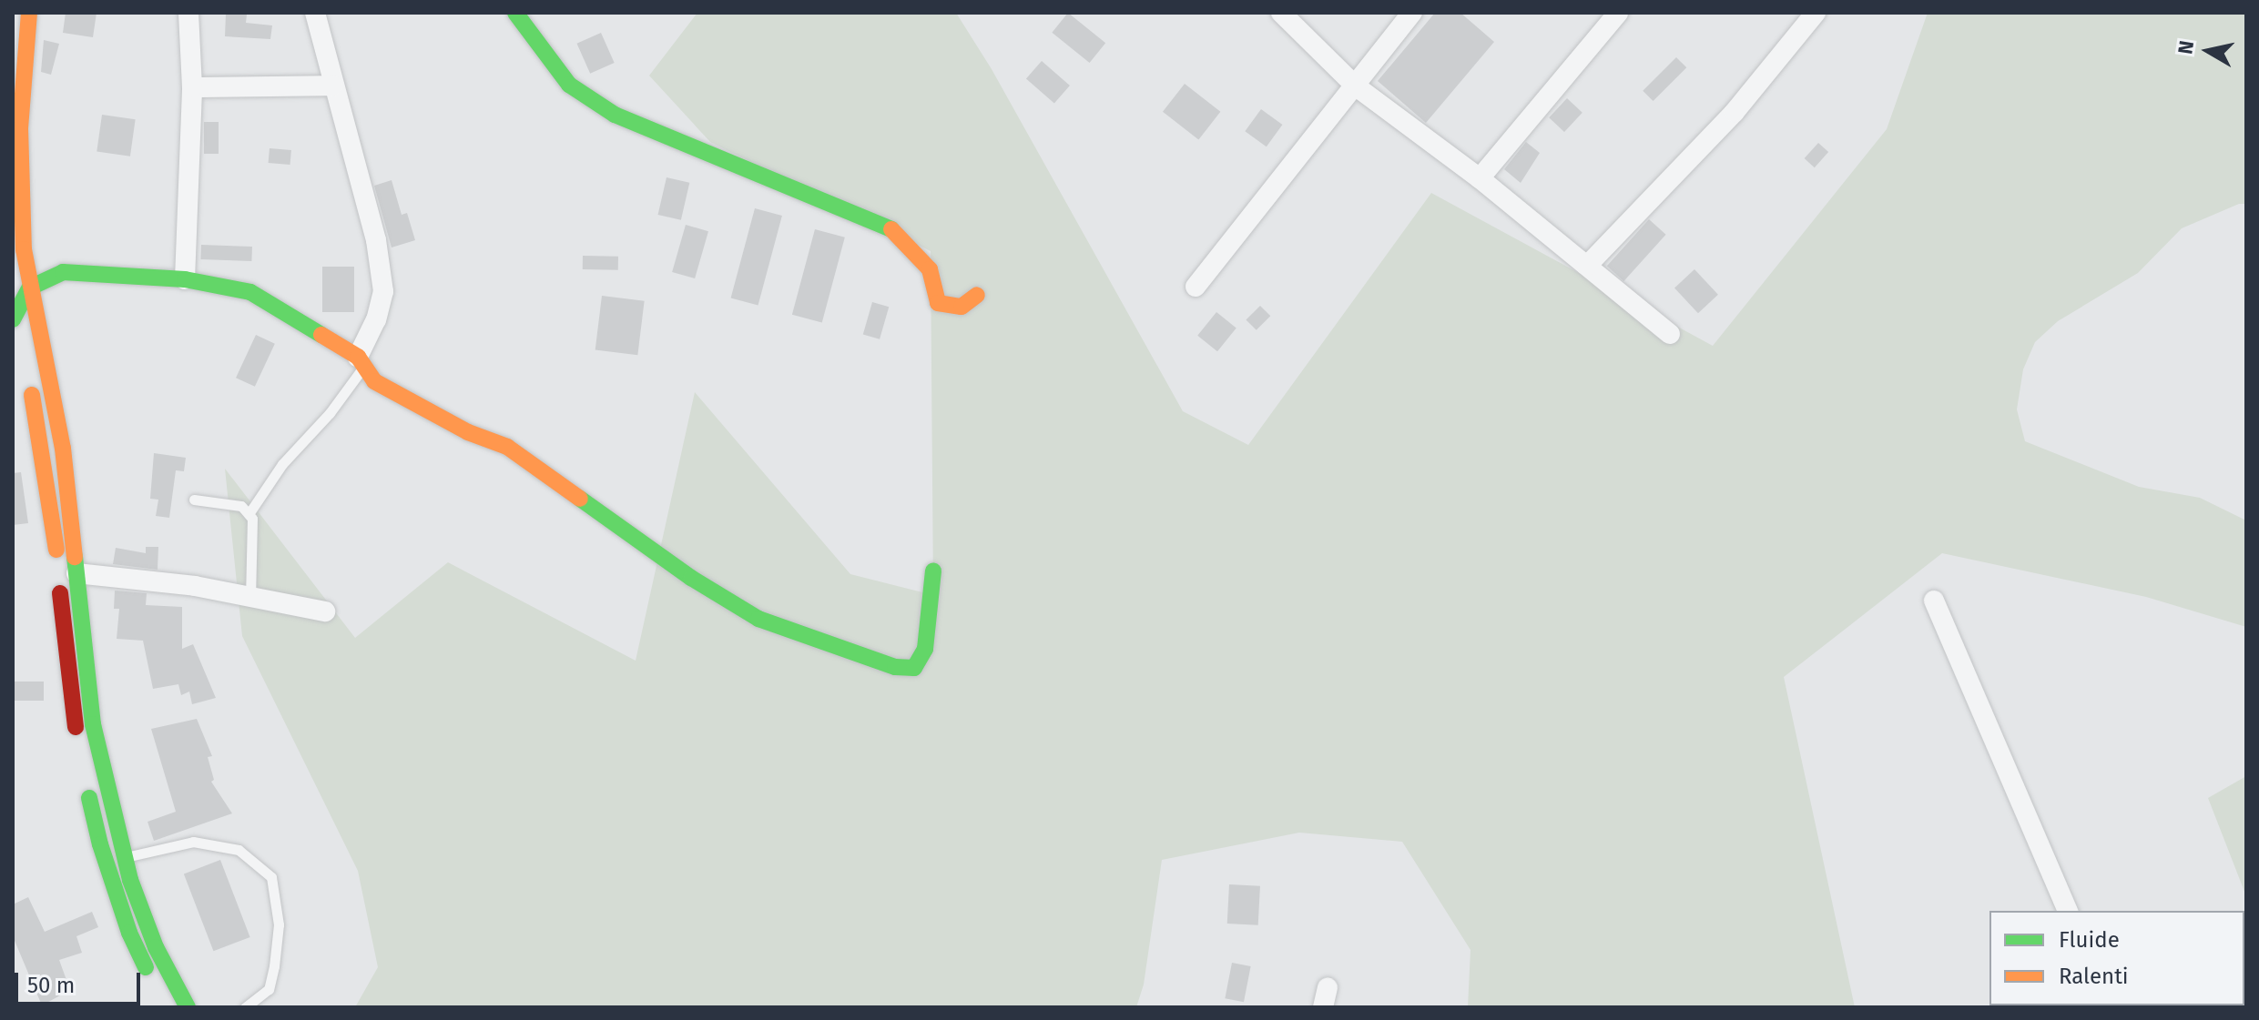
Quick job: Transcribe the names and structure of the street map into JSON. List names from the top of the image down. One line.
{"legend":["Fluide","Ralenti"],"scale_bar":"50 m","north":"left"}
